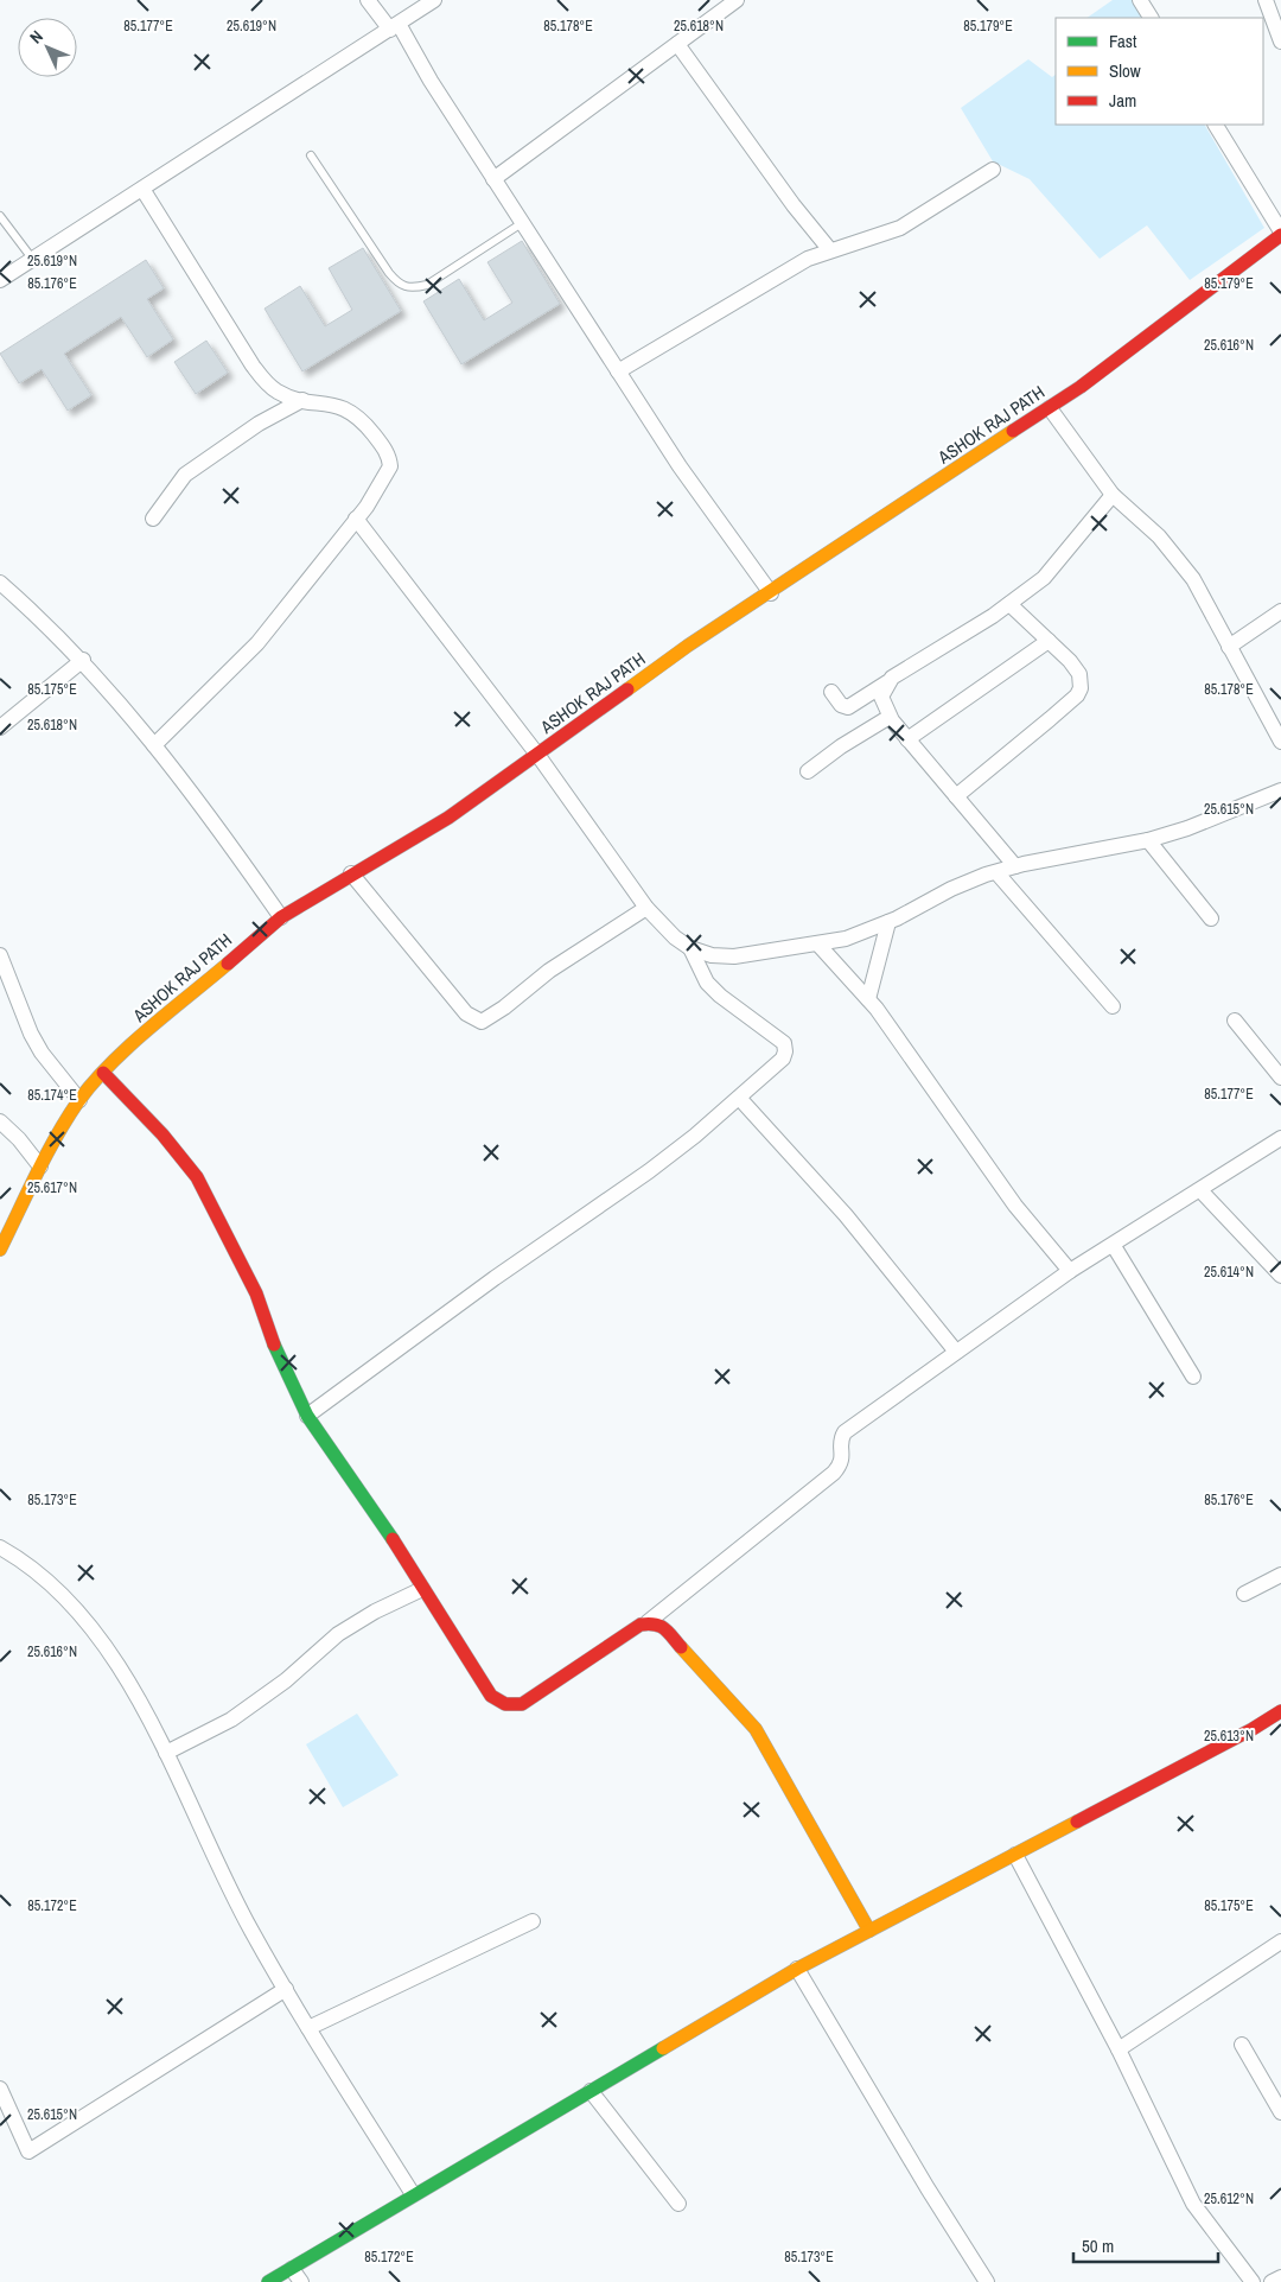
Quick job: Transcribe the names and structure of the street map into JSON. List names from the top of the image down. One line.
{"streets":{"main road":["ASHOK RAJ PATH"]},"legend":["Fast","Slow","Jam"],"scale_bar":"50 m","north":"top left","coordinates":["85.177°E","85.178°E","85.179°E","25.619°N","25.618°N","85.176°E","25.616°N","85.175°E","25.615°N","85.174°E","25.617°N","25.614°N","85.173°E","25.613°N","85.172°E","25.612°N"]}
